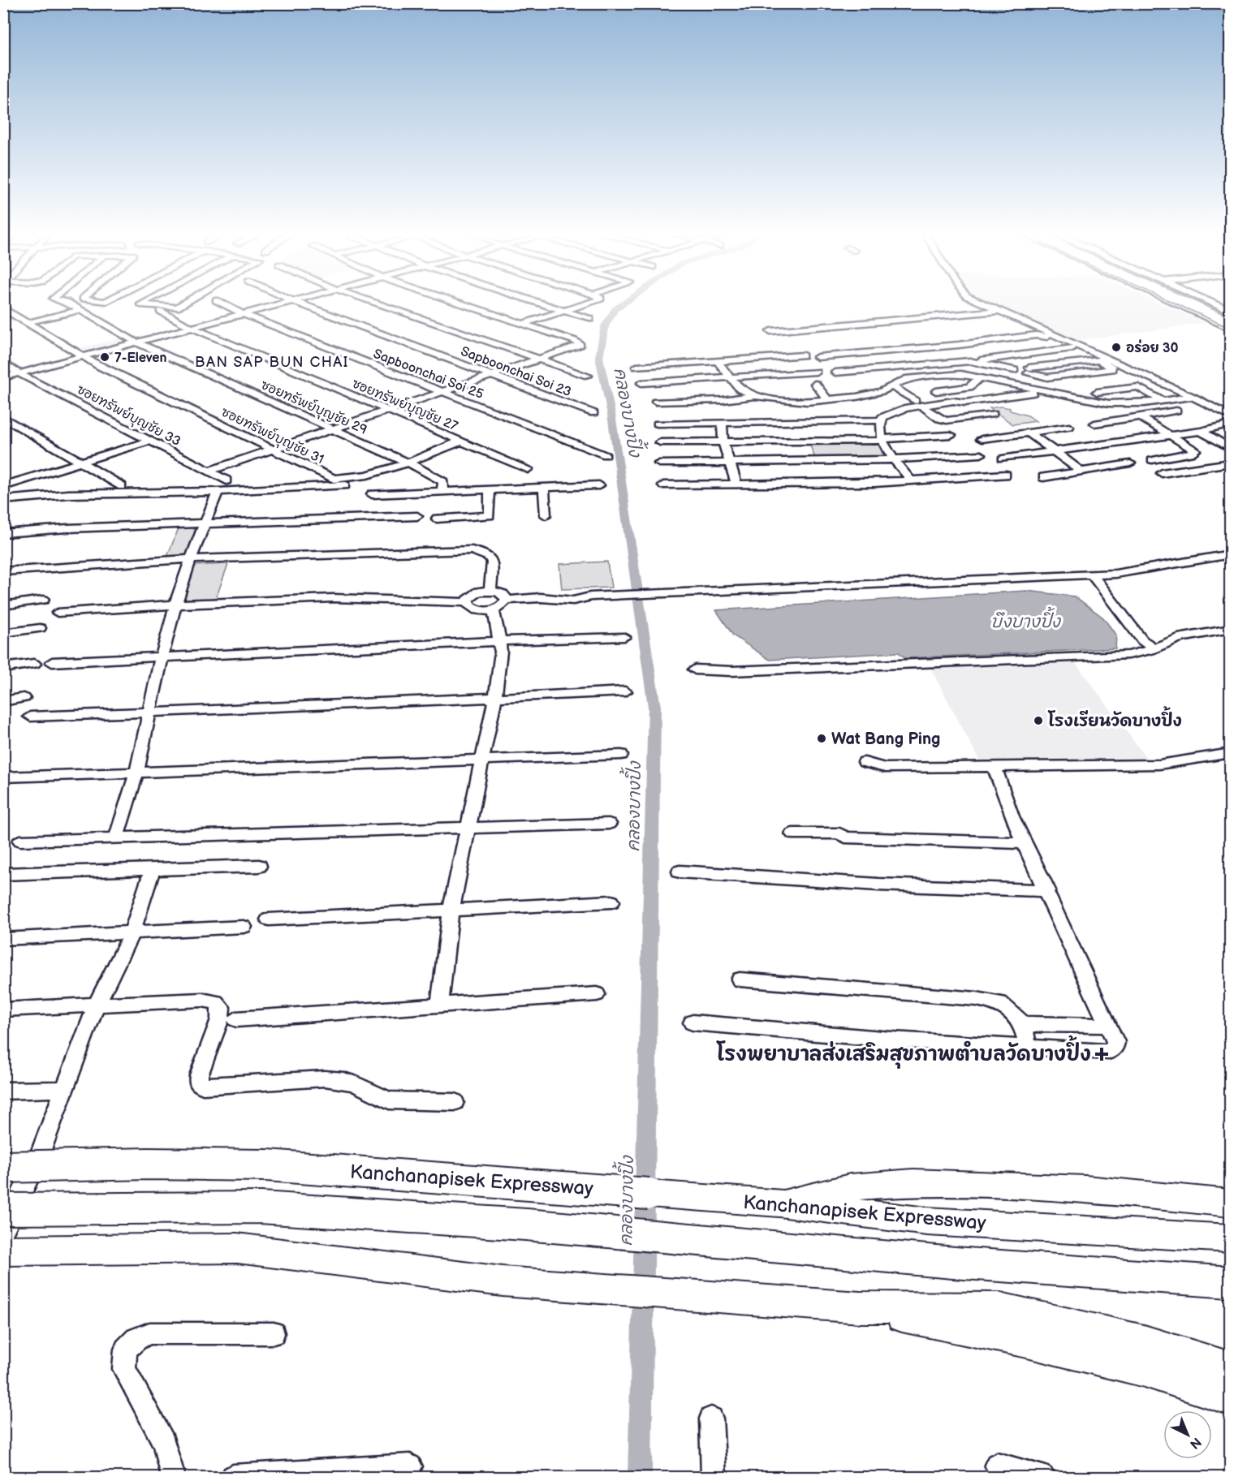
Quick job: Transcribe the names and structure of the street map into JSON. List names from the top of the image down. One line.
{"streets":{"highway":["Kanchanapisek Expressway"],"street":["Sapboonchai Soi 23","Sapboonchai Soi 25","ซอยทรัพย์บุญชัย 27","ซอยทรัพย์บุญชัย 29","ซอยทรัพย์บุญชัย 33","ซอยทรัพย์บุญชัย 31"]},"crossings":[["ซอยทรัพย์บุญชัย 27","ซอยทรัพย์บุญชัย 31"],["ซอยทรัพย์บุญชัย 29","ซอยทรัพย์บุญชัย 31"]],"districts":["BAN SAP BUN CHAI"],"water":["คลองบางปิ้ง","บึงบางปิ้ง"],"places":{"other":["อร่อย 30","7-Eleven","โรงเรียนวัดบางปิ้ง","Wat Bang Ping"],"health":["โรงพยาบาลส่งเสริมสุขภาพตำบลวัดบางปิ้ง"]},"north":"bottom right"}
